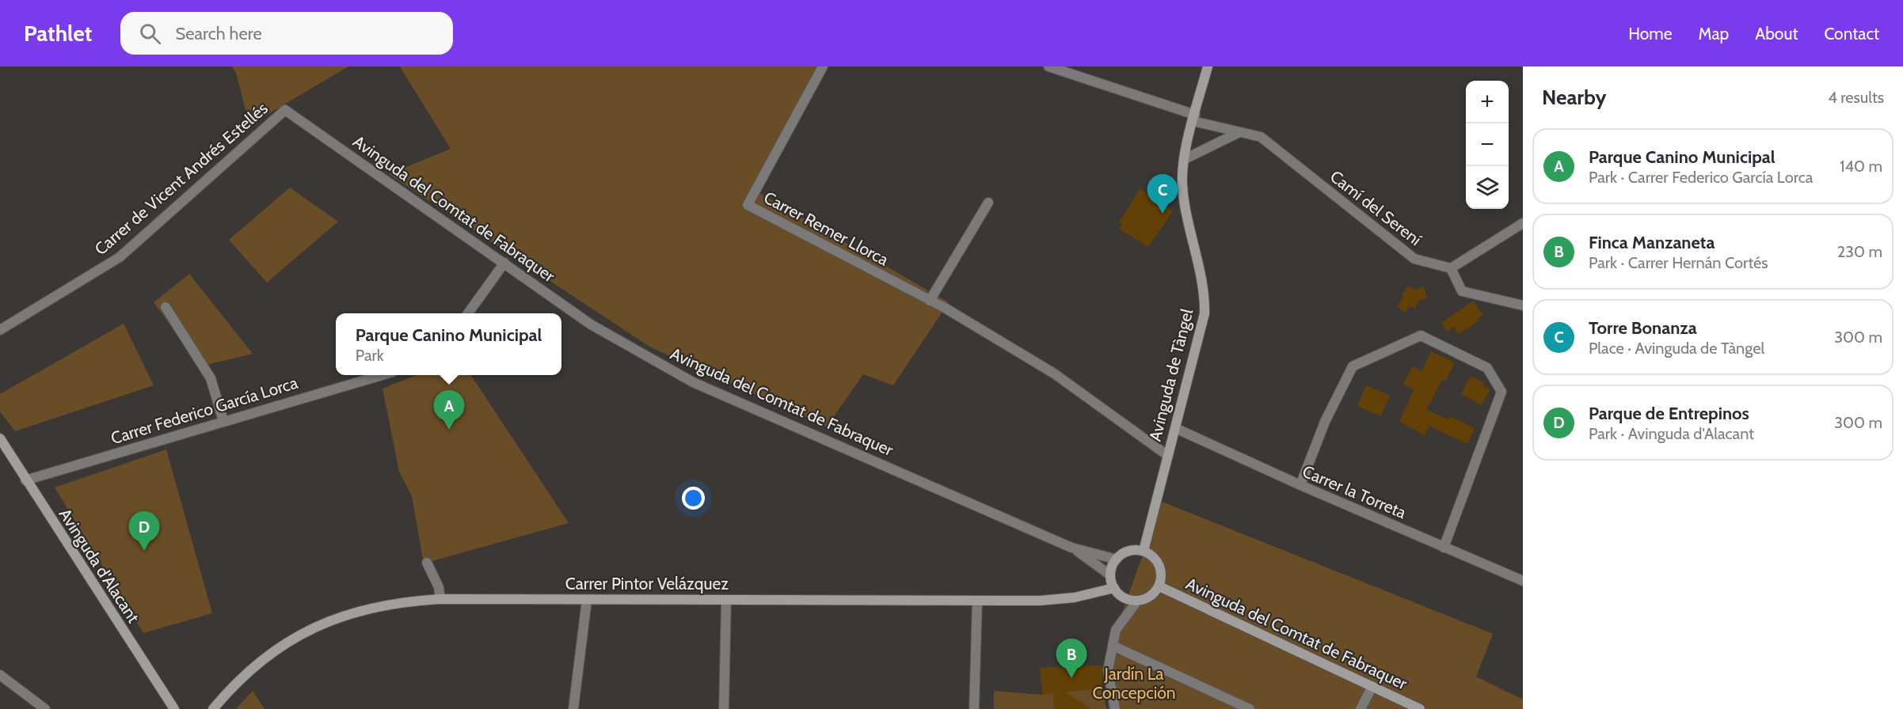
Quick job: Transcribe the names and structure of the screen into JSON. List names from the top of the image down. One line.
{"streets":{"street":["Carrer de Vicent Andrés Estellés","Camí del Serení","Avinguda del Comtat de Fabraquer","Carrer Remer Llorca","Avinguda de Tàngel","Carrer Federico García Lorca","Carrer la Torreta","Avinguda d'Alacant","Carrer Pintor Velázquez"]},"crossings":[["Carrer de Vicent Andrés Estellés","Avinguda del Comtat de Fabraquer"],["Camí del Serení","Avinguda de Tàngel"],["Avinguda del Comtat de Fabraquer","Avinguda de Tàngel"],["Avinguda del Comtat de Fabraquer","Carrer Pintor Velázquez"],["Carrer Remer Llorca","Avinguda de Tàngel"],["Avinguda de Tàngel","Carrer la Torreta"],["Avinguda de Tàngel","Carrer Pintor Velázquez"],["Carrer Federico García Lorca","Avinguda d'Alacant"]],"parks":["Jardín La Concepción"],"page":{"header":"Pathlet","search":"Search here","nav":["Home","Map","About","Contact"],"heading":["Nearby","4 results"],"map_buttons":["+","−"],"list":[{"mark":"A","name":"Parque Canino Municipal","note":"Park · Carrer Federico García Lorca","value":"140 m"},{"mark":"B","name":"Finca Manzaneta","note":"Park · Carrer Hernán Cortés","value":"230 m"},{"mark":"C","name":"Torre Bonanza","note":"Place · Avinguda de Tàngel","value":"300 m"},{"mark":"D","name":"Parque de Entrepinos","note":"Park · Avinguda d'Alacant","value":"300 m"}],"pins":["C","A","D","B"],"popup":["Parque Canino Municipal","Park"]}}
